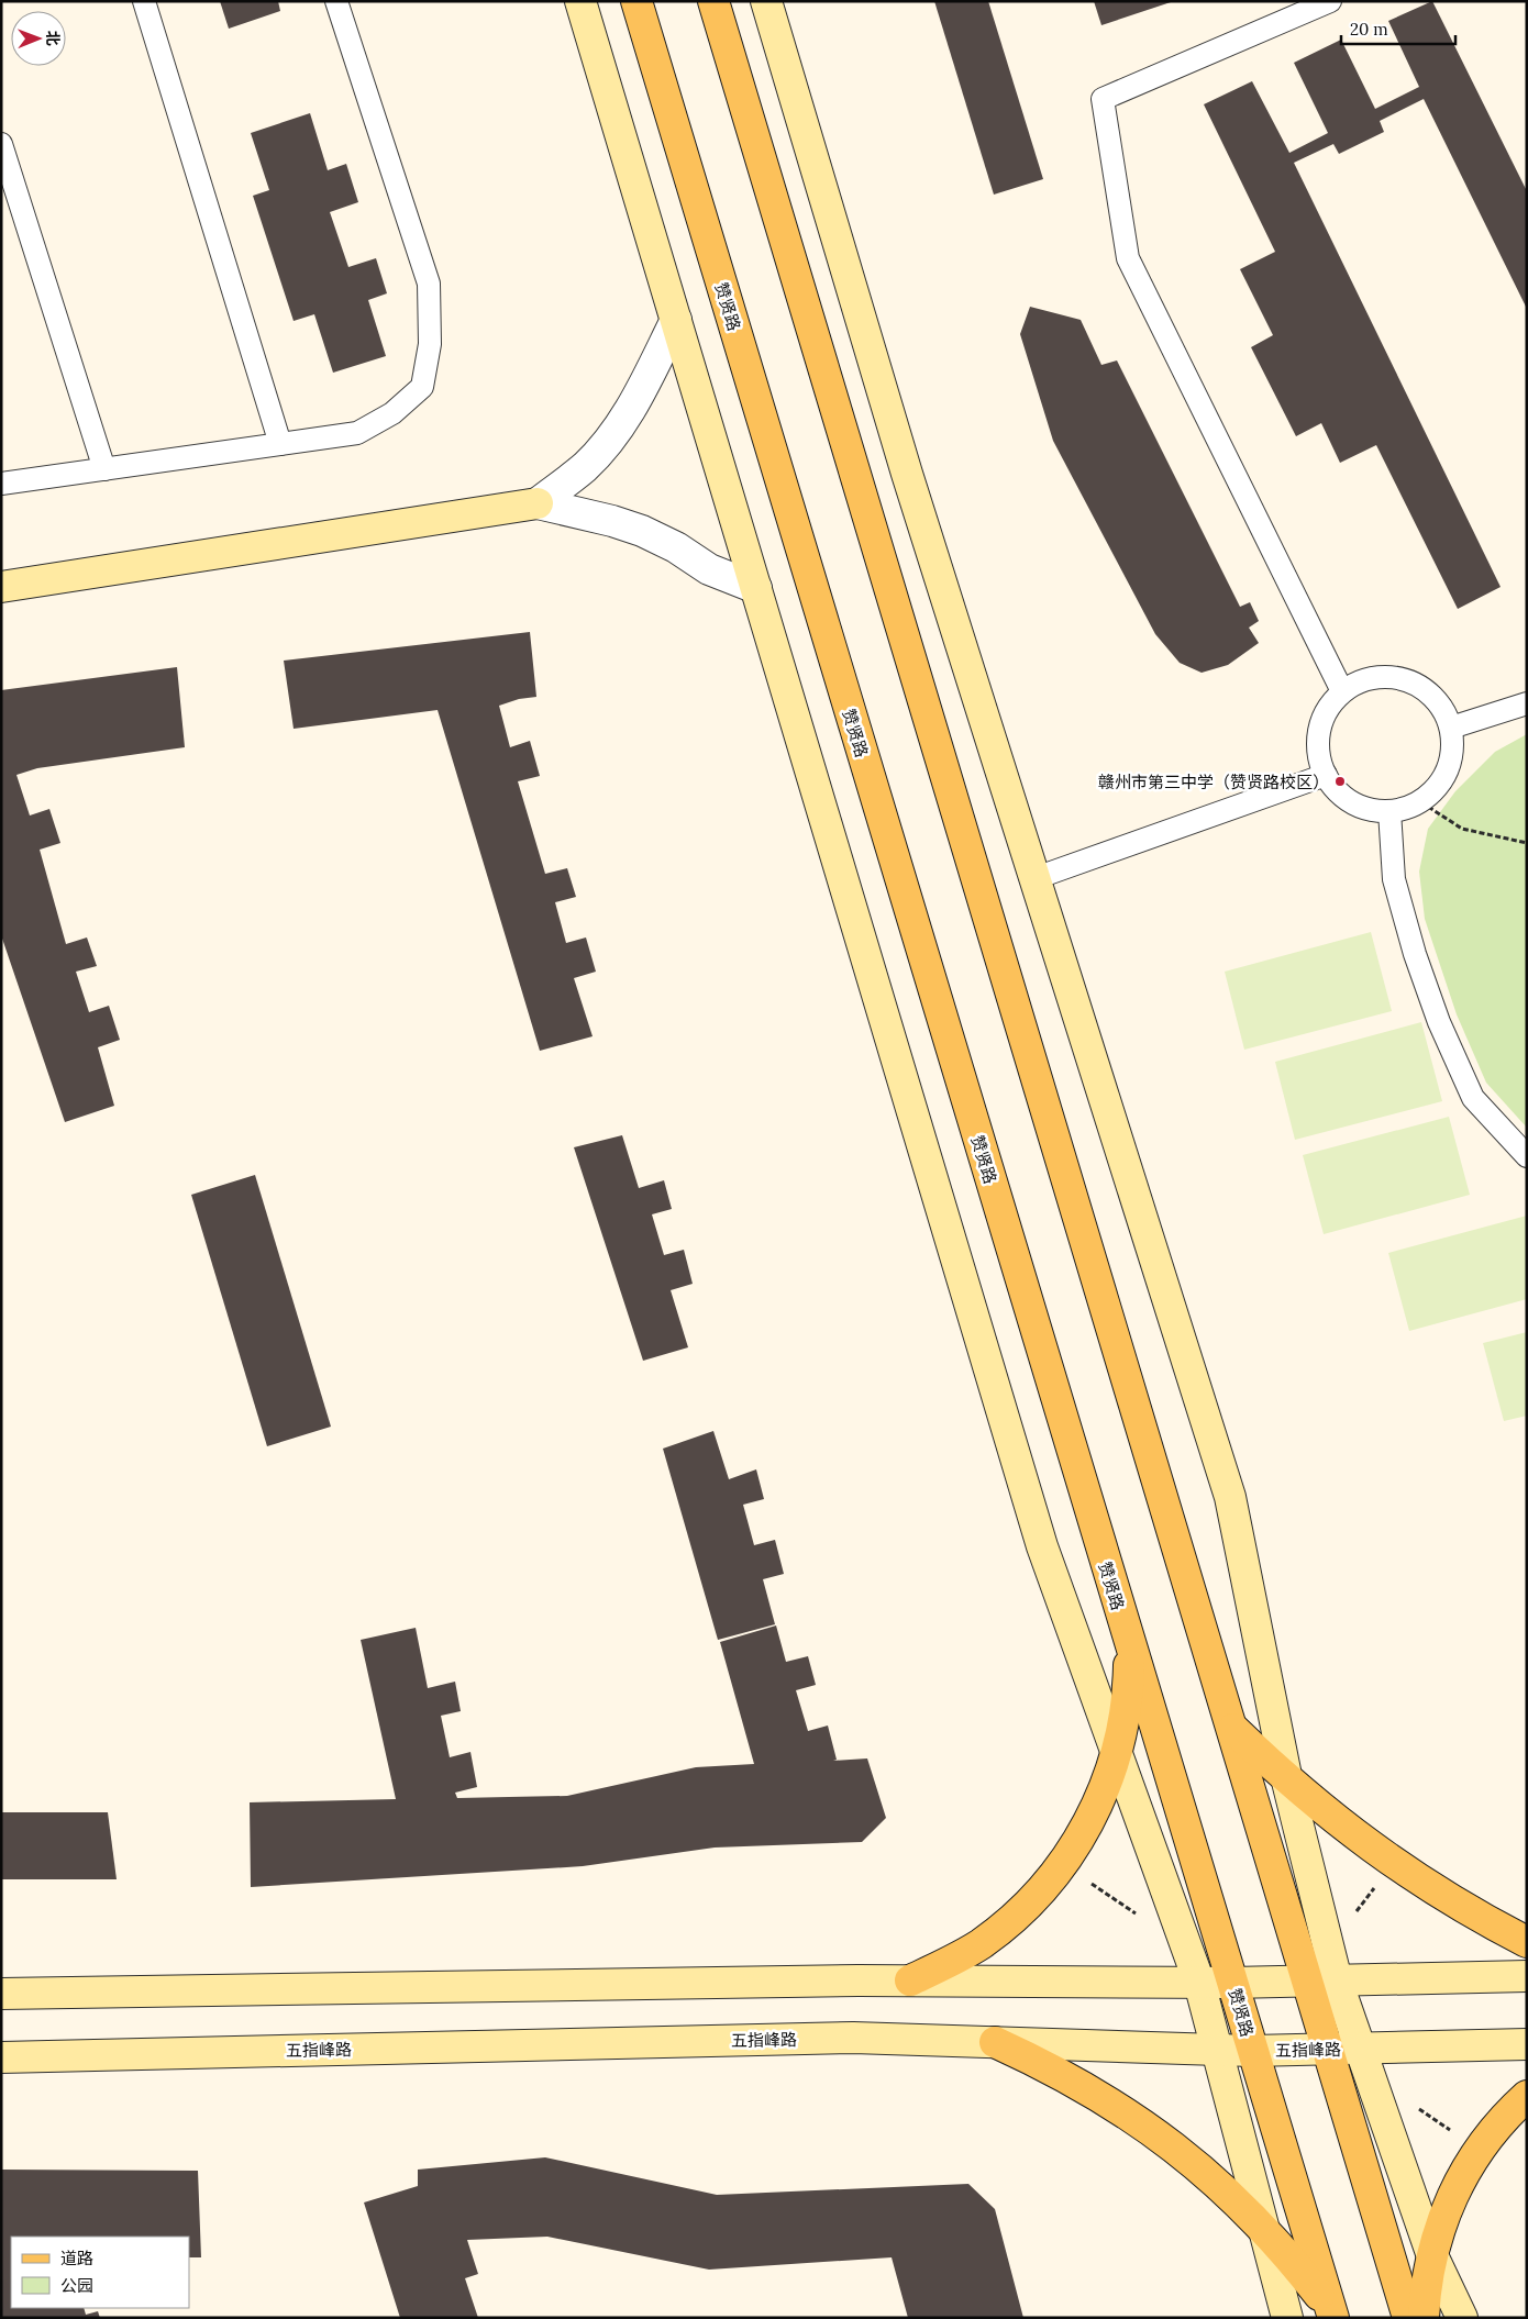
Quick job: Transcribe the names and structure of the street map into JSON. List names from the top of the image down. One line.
{"streets":{"main road":["赞贤路"],"street":["五指峰路"]},"crossings":[["赞贤路","五指峰路"]],"places":["赣州市第三中学（赞贤路校区）"],"legend":["道路","公园"],"scale_bar":"20 m","north":"right"}
